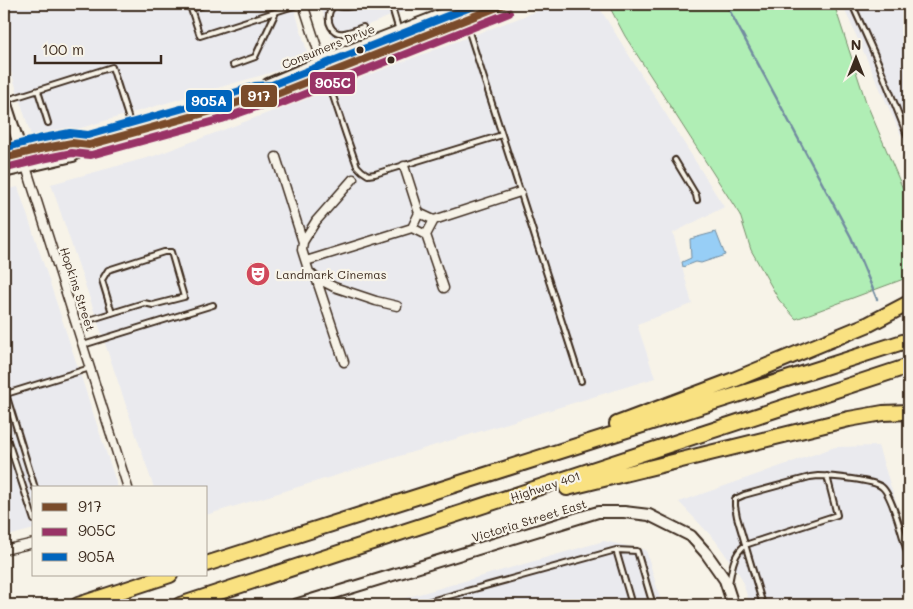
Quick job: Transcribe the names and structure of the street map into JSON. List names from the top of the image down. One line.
{"streets":{"highway":["Highway 401"],"main road":["Consumers Drive","Hopkins Street","Victoria Street East"]},"crossings":[["Consumers Drive","Hopkins Street"]],"places":{"theatre":["Landmark Cinemas"]},"lines":["transit line 917","transit line 905A","transit line 905C"],"legend":["917","905C","905A"],"scale_bar":"100 m","north":"top"}
